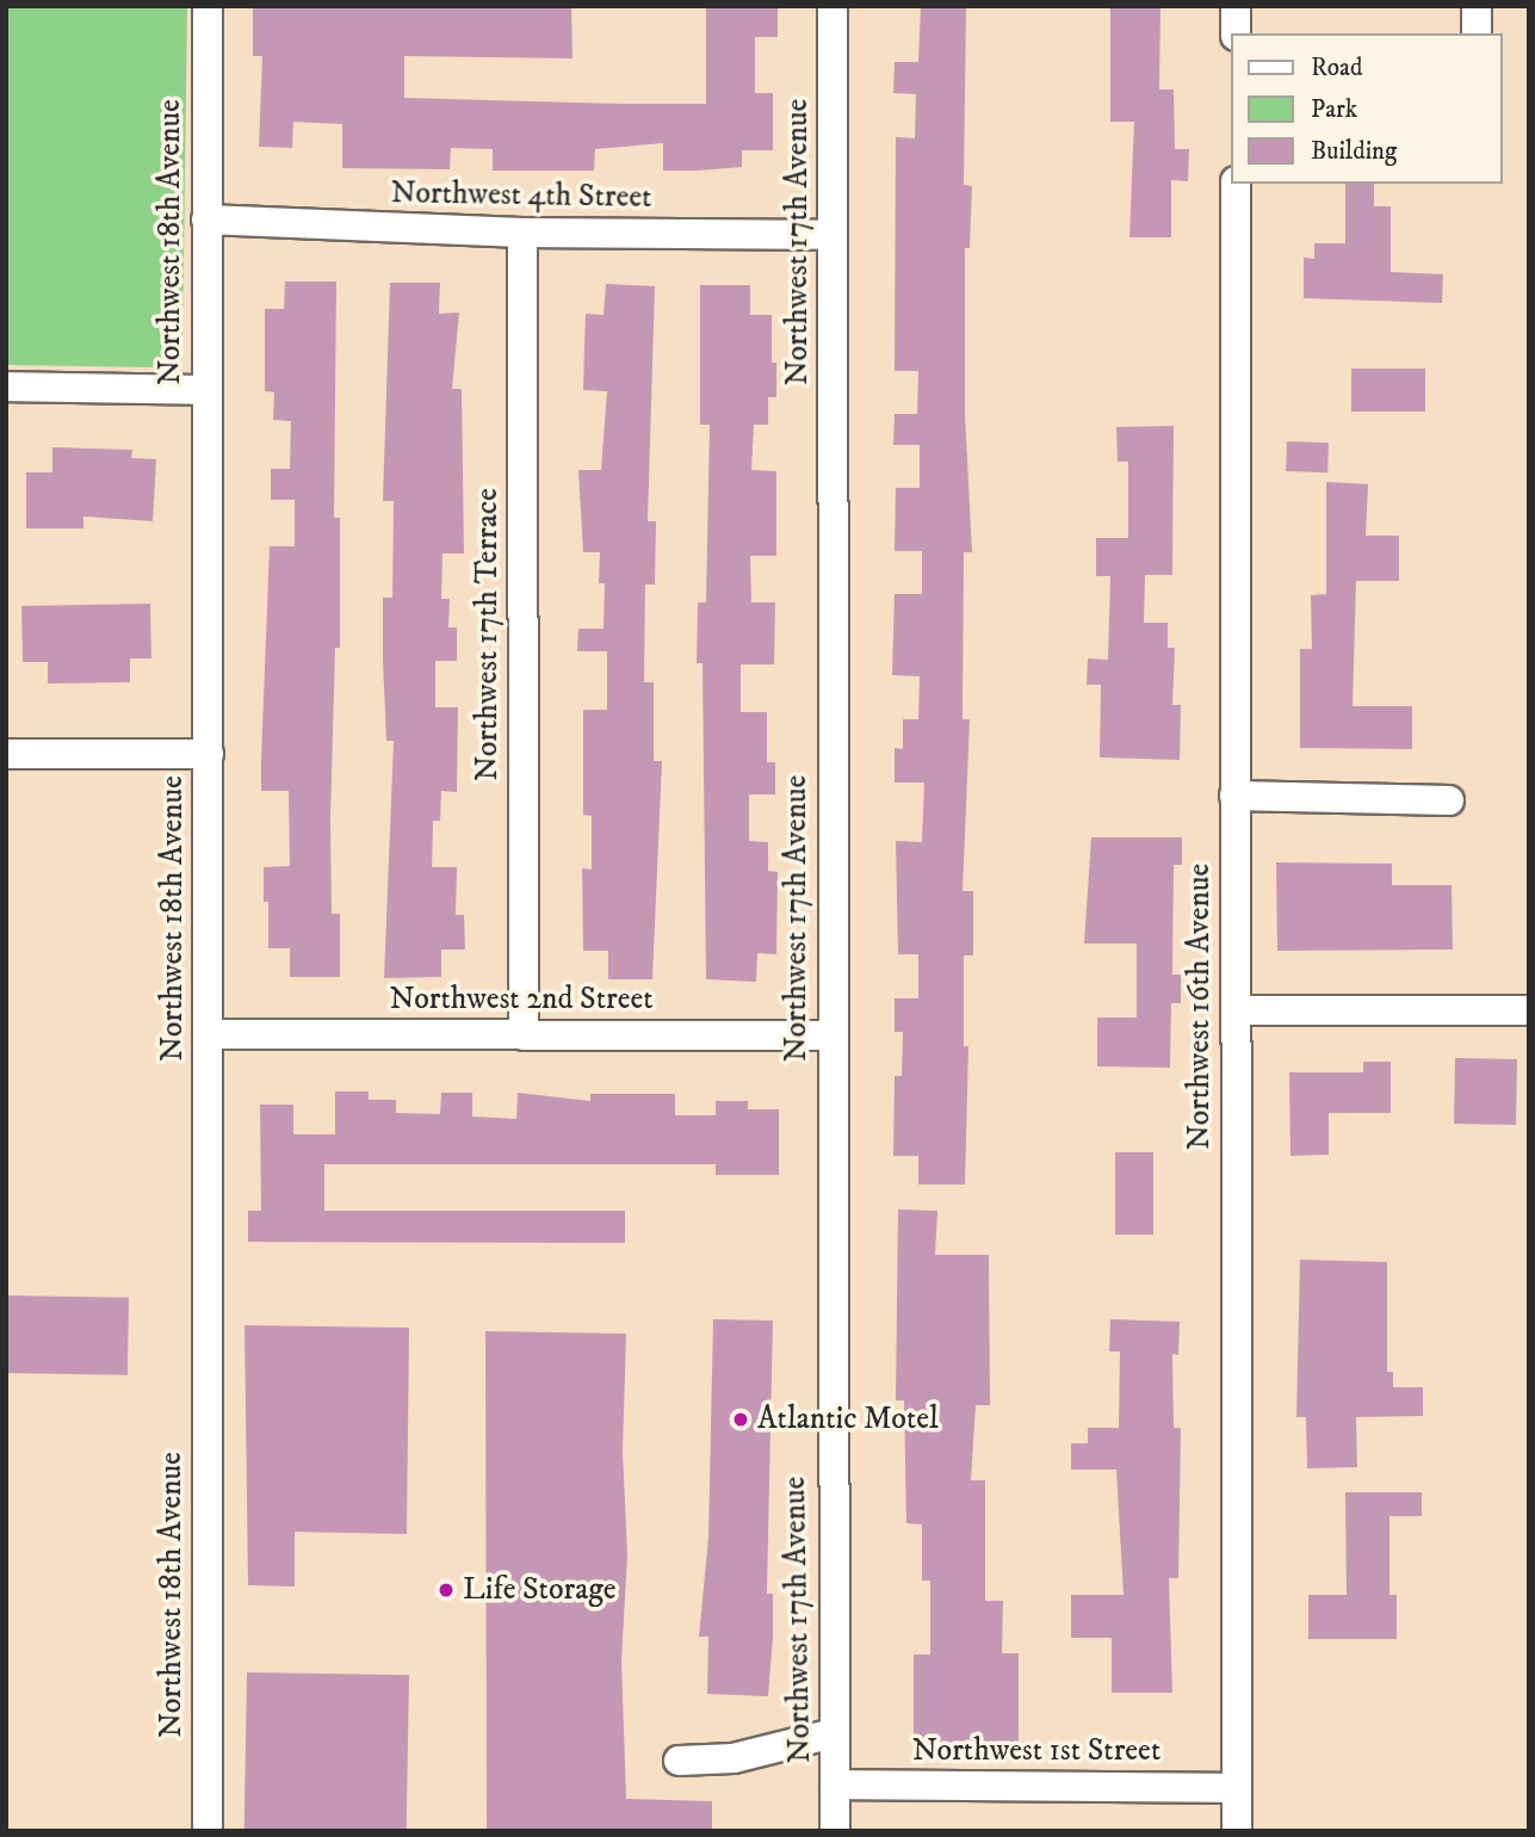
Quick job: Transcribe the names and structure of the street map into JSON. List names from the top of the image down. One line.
{"streets":{"street":["Northwest 4th Street","Northwest 18th Avenue","Northwest 17th Avenue","Northwest 17th Terrace","Northwest 2nd Street","Northwest 16th Avenue","Northwest 1st Street"]},"crossings":[["Northwest 4th Street","Northwest 18th Avenue"],["Northwest 4th Street","Northwest 17th Avenue"],["Northwest 4th Street","Northwest 17th Terrace"],["Northwest 18th Avenue","Northwest 2nd Street"],["Northwest 17th Avenue","Northwest 2nd Street"],["Northwest 17th Avenue","Northwest 1st Street"],["Northwest 17th Terrace","Northwest 2nd Street"],["Northwest 16th Avenue","Northwest 1st Street"]],"places":["Atlantic Motel","Life Storage"],"legend":["Road","Park","Building"]}
